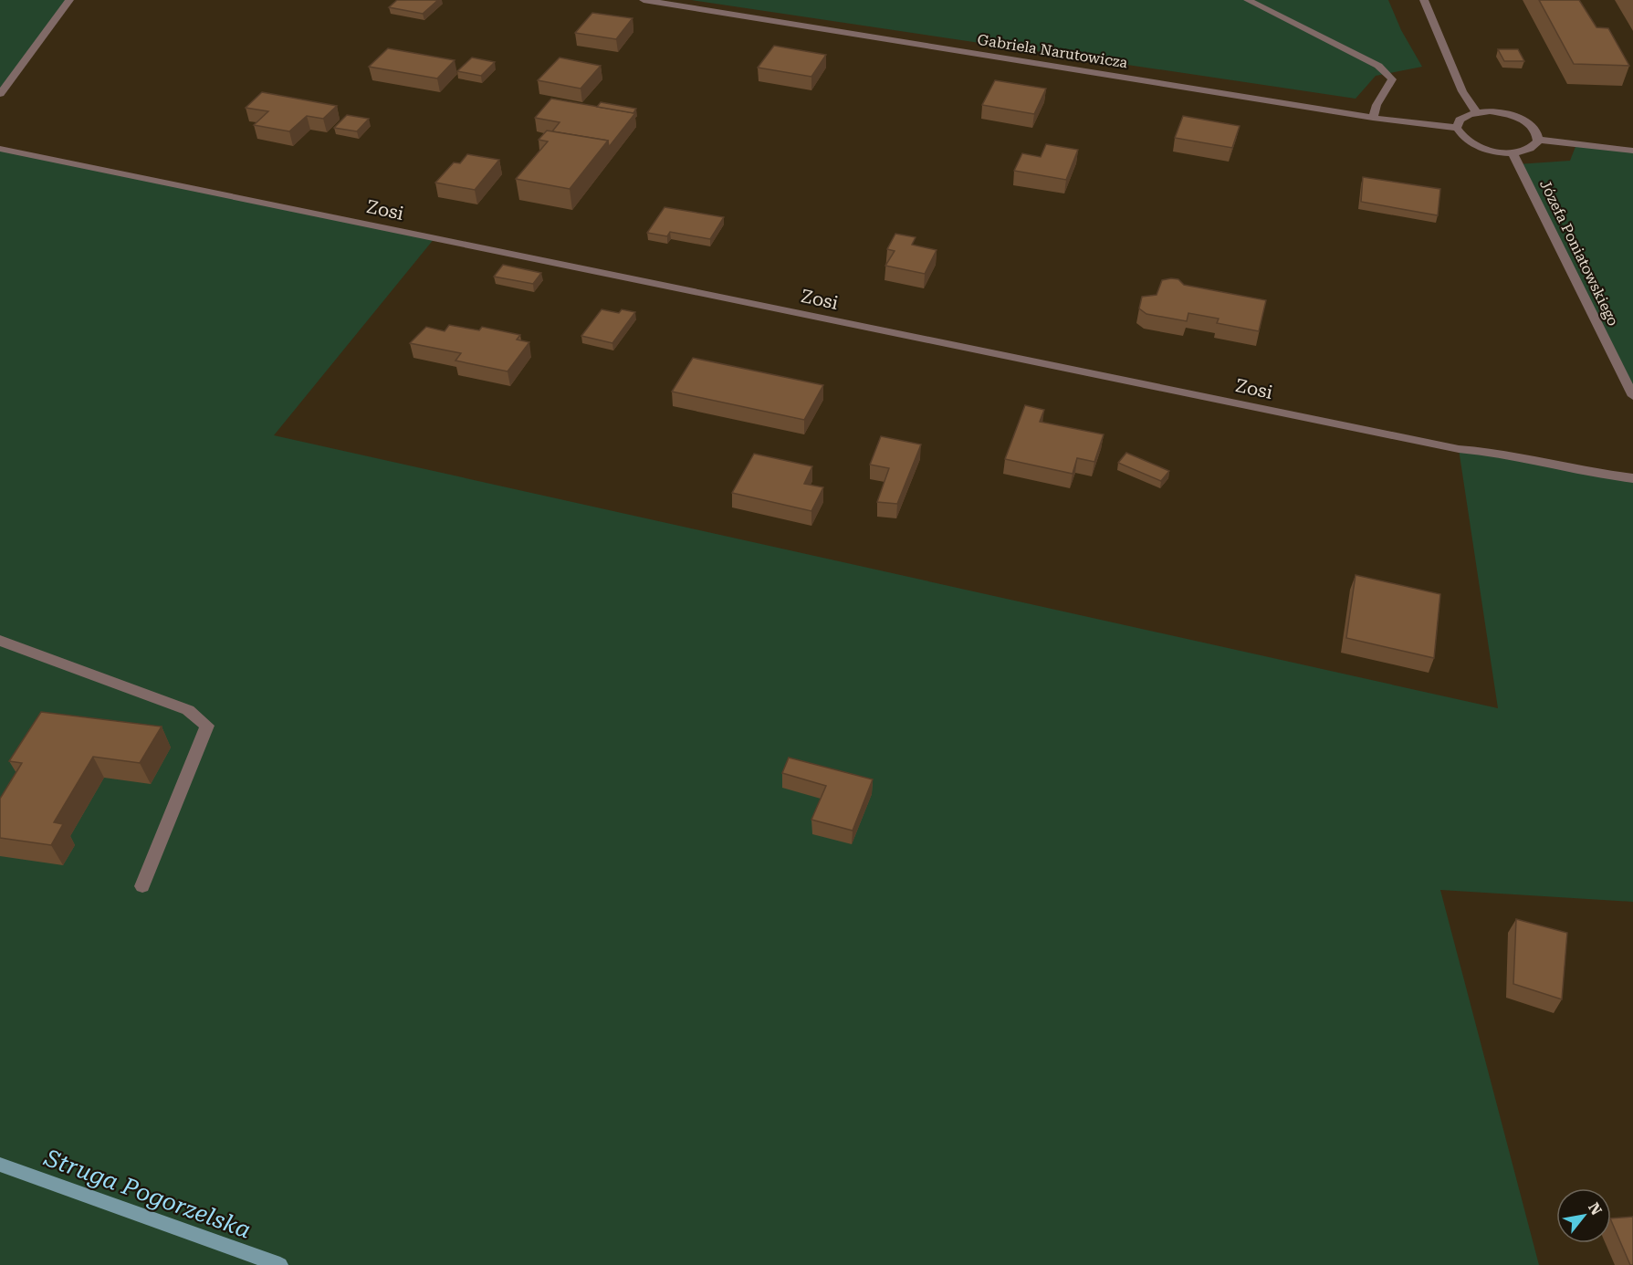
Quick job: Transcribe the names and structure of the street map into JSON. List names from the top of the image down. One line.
{"streets":{"street":["Gabriela Narutowicza","Zosi","Józefa Poniatowskiego"]},"water":["Struga Pogorzelska"],"north":"top right"}
